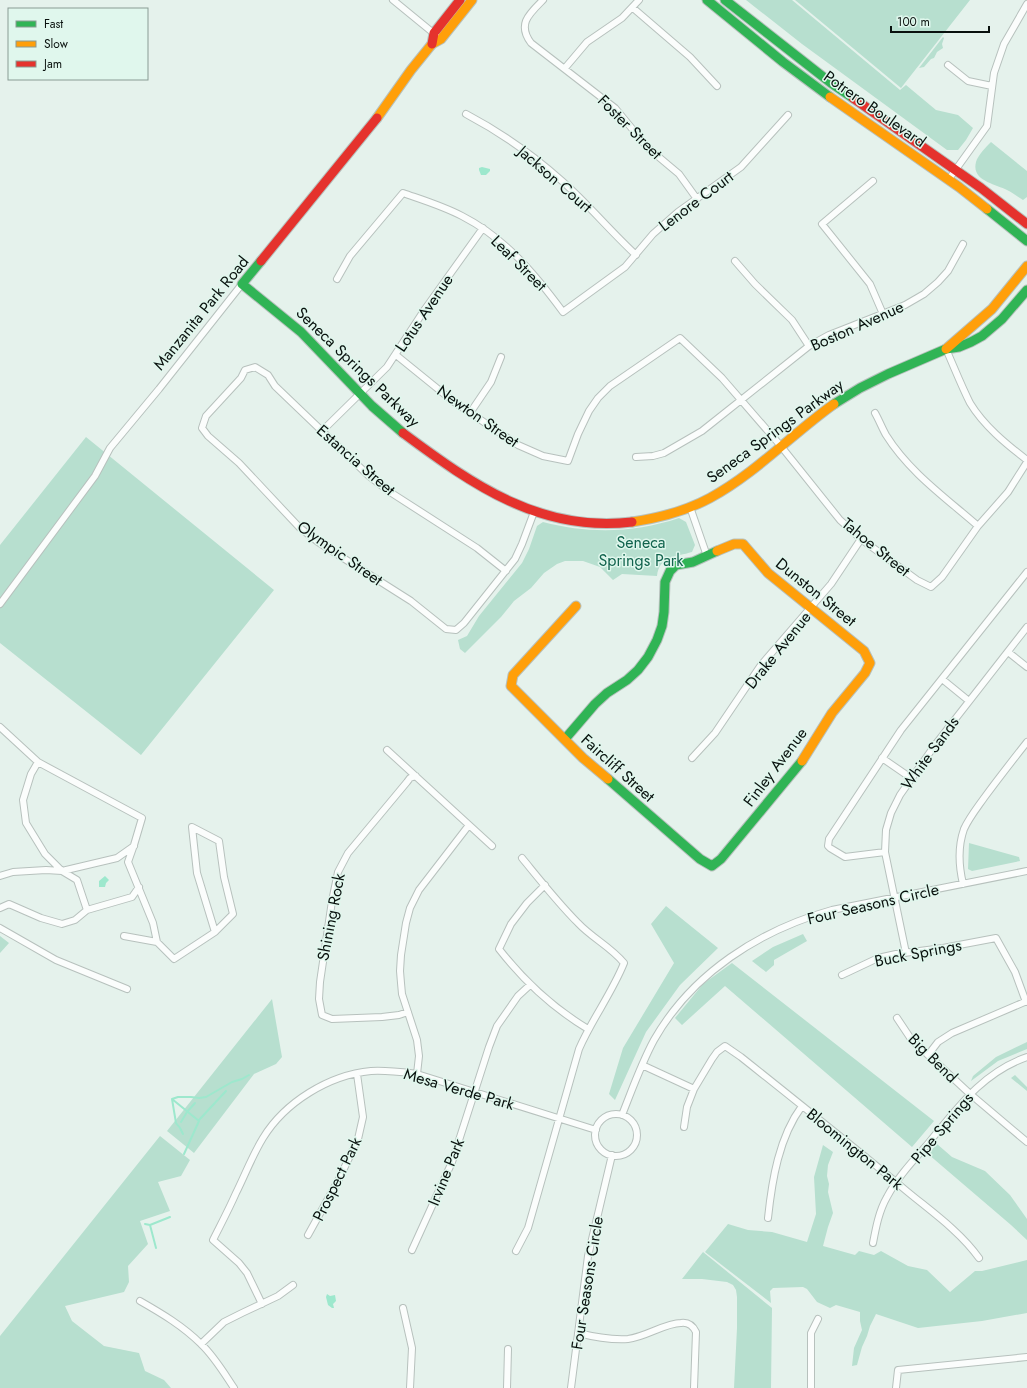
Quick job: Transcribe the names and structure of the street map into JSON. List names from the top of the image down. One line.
{"streets":{"street":["Potrero Boulevard","Foster Street","Jackson Court","Lenore Court","Leaf Street","Manzanita Park Road","Lotus Avenue","Boston Avenue","Seneca Springs Parkway","Newton Street","Estancia Street","Tahoe Street","Olympic Street","Dunston Street","Drake Avenue","White Sands","Finley Avenue","Faircliff Street","Four Seasons Circle","Shining Rock","Buck Springs","Big Bend","Mesa Verde Park","Pipe Springs","Bloomington Park","Irvine Park","Prospect Park"]},"crossings":[["Foster Street","Lenore Court"],["Jackson Court","Lenore Court"],["Lenore Court","Leaf Street"],["Leaf Street","Lotus Avenue"],["Manzanita Park Road","Seneca Springs Parkway"],["Lotus Avenue","Seneca Springs Parkway"],["Lotus Avenue","Newton Street"],["Lotus Avenue","Estancia Street"],["Boston Avenue","Tahoe Street"],["Seneca Springs Parkway","Tahoe Street"],["Newton Street","Tahoe Street"],["Estancia Street","Olympic Street"],["Tahoe Street","Drake Avenue"],["Dunston Street","Drake Avenue"],["Dunston Street","Finley Avenue"],["White Sands","Four Seasons Circle"],["White Sands","Buck Springs"],["Finley Avenue","Faircliff Street"],["Four Seasons Circle","Mesa Verde Park"],["Big Bend","Pipe Springs"],["Mesa Verde Park","Irvine Park"],["Mesa Verde Park","Prospect Park"],["Pipe Springs","Bloomington Park"]],"parks":["Seneca Springs Park"],"legend":["Fast","Slow","Jam"],"scale_bar":"100 m"}
